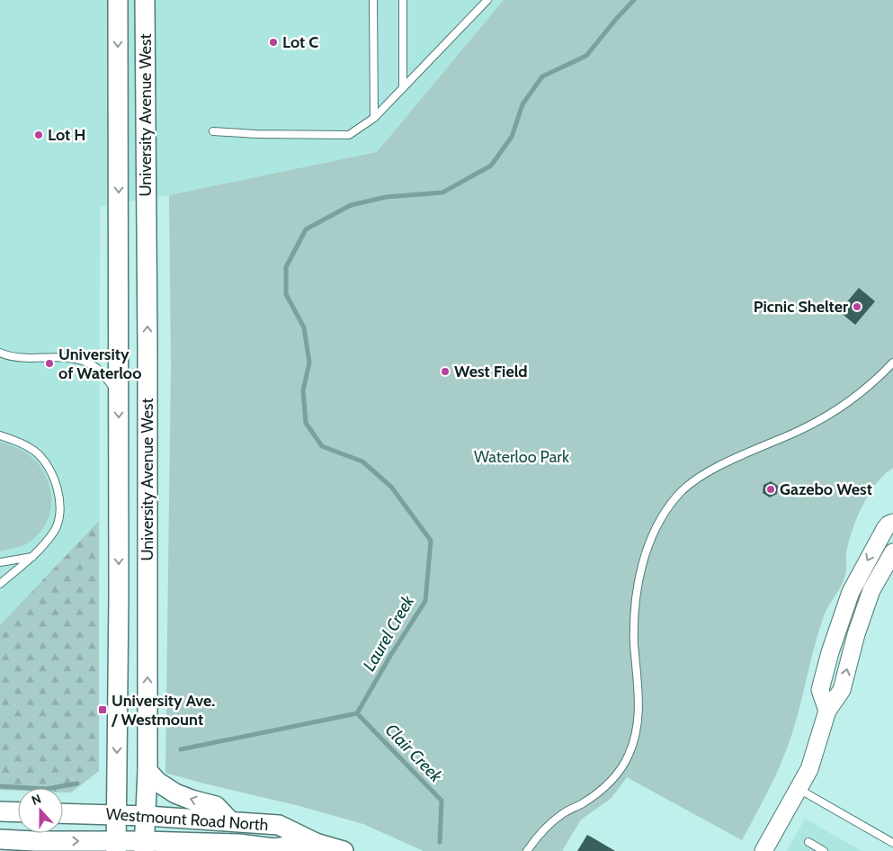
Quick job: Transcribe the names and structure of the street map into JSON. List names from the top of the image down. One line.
{"streets":{"main road":["University Avenue West","Westmount Road North"]},"crossings":[["University Avenue West","Westmount Road North"]],"water":["Laurel Creek","Clair Creek"],"parks":["Waterloo Park"],"places":{"other":["Lot C","Lot H","Picnic Shelter","University of Waterloo","West Field","Gazebo West"],"transit":["University Ave. / Westmount"]},"north":"top"}
